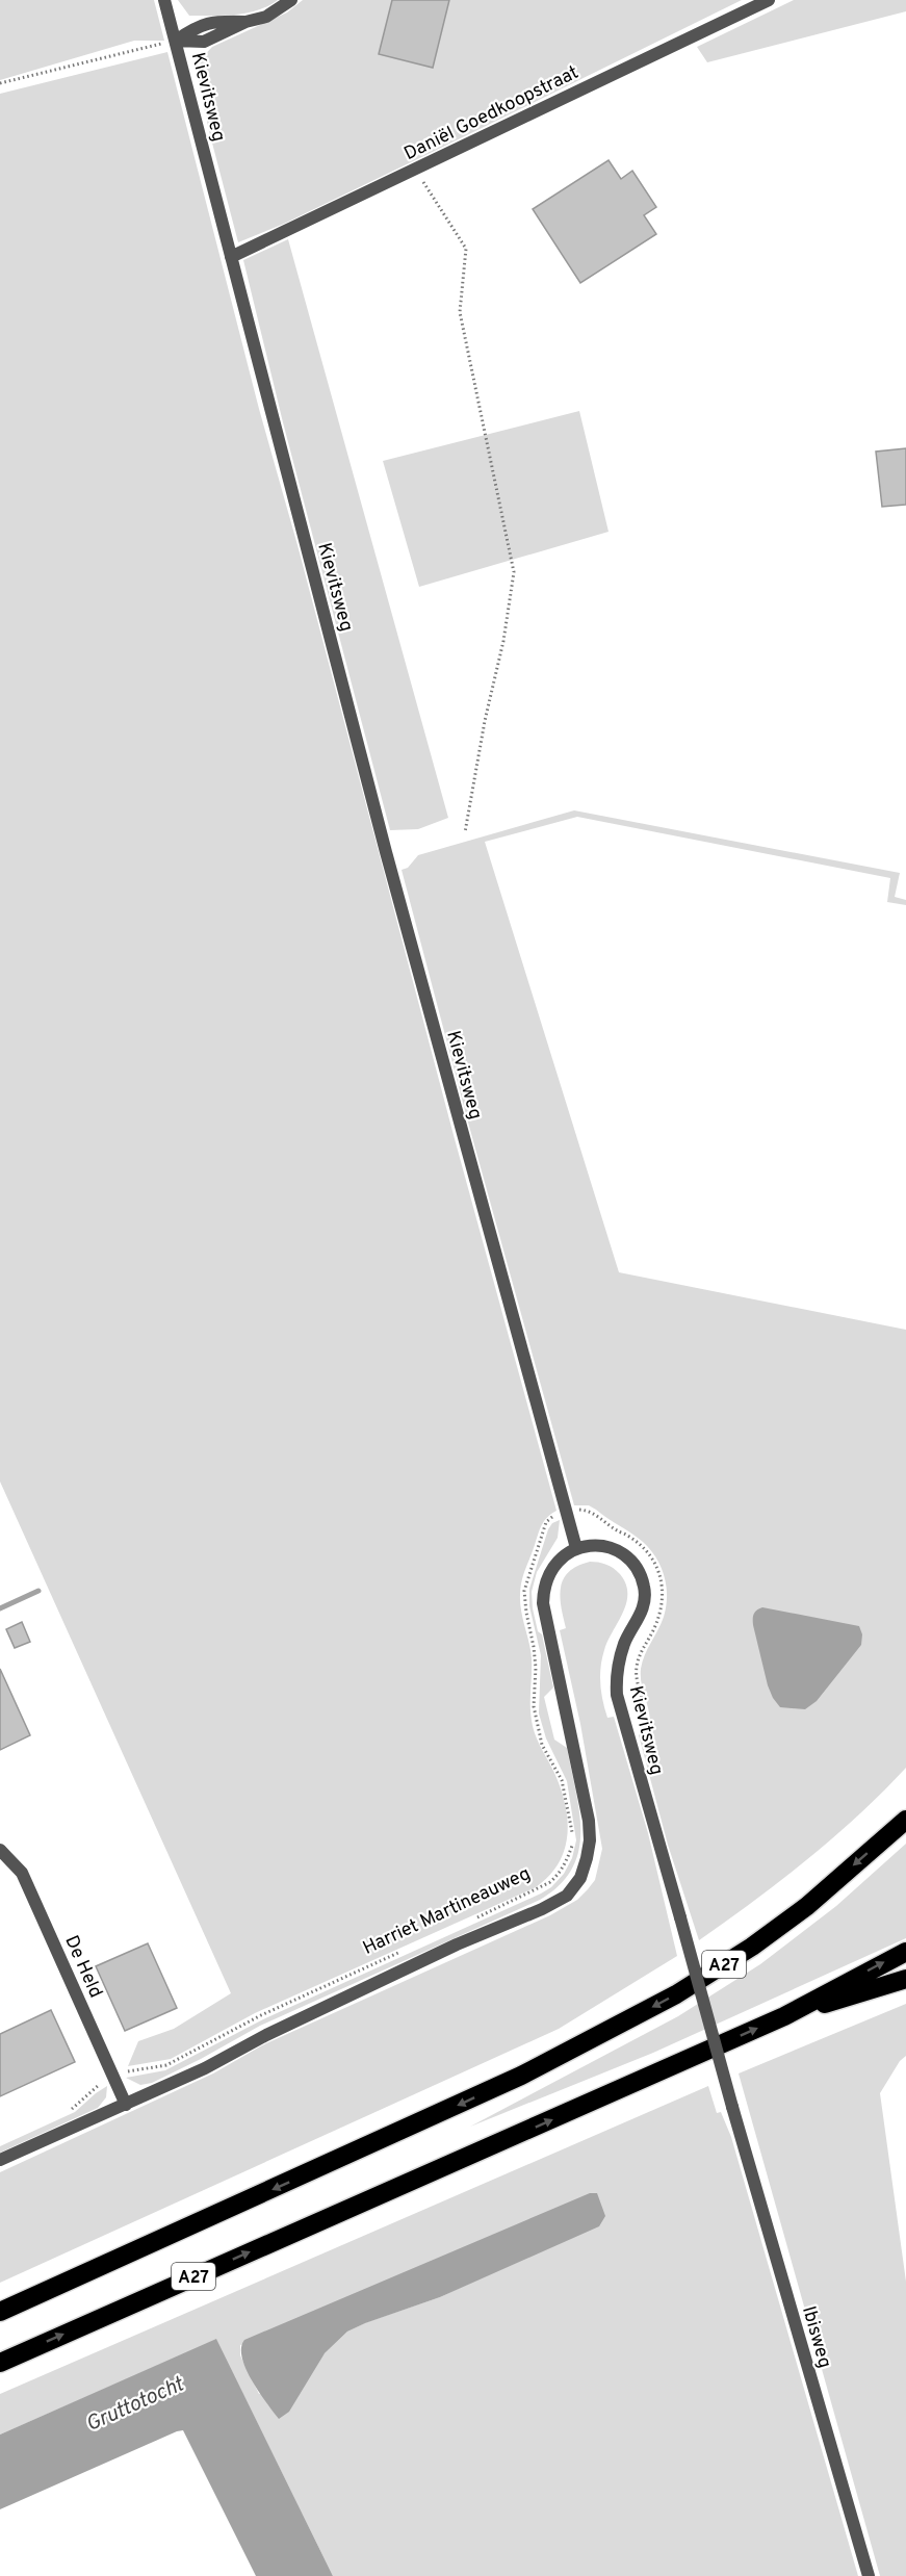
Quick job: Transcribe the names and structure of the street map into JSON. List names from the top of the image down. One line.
{"streets":{"highway":["A27"],"street":["Kievitsweg","Daniël Goedkoopstraat","Harriet Martineauweg","De Held","Ibisweg"]},"crossings":[["Kievitsweg","Daniël Goedkoopstraat"],["Kievitsweg","Harriet Martineauweg"],["Kievitsweg","Ibisweg"],["Harriet Martineauweg","De Held"]],"water":["Gruttotocht"]}
